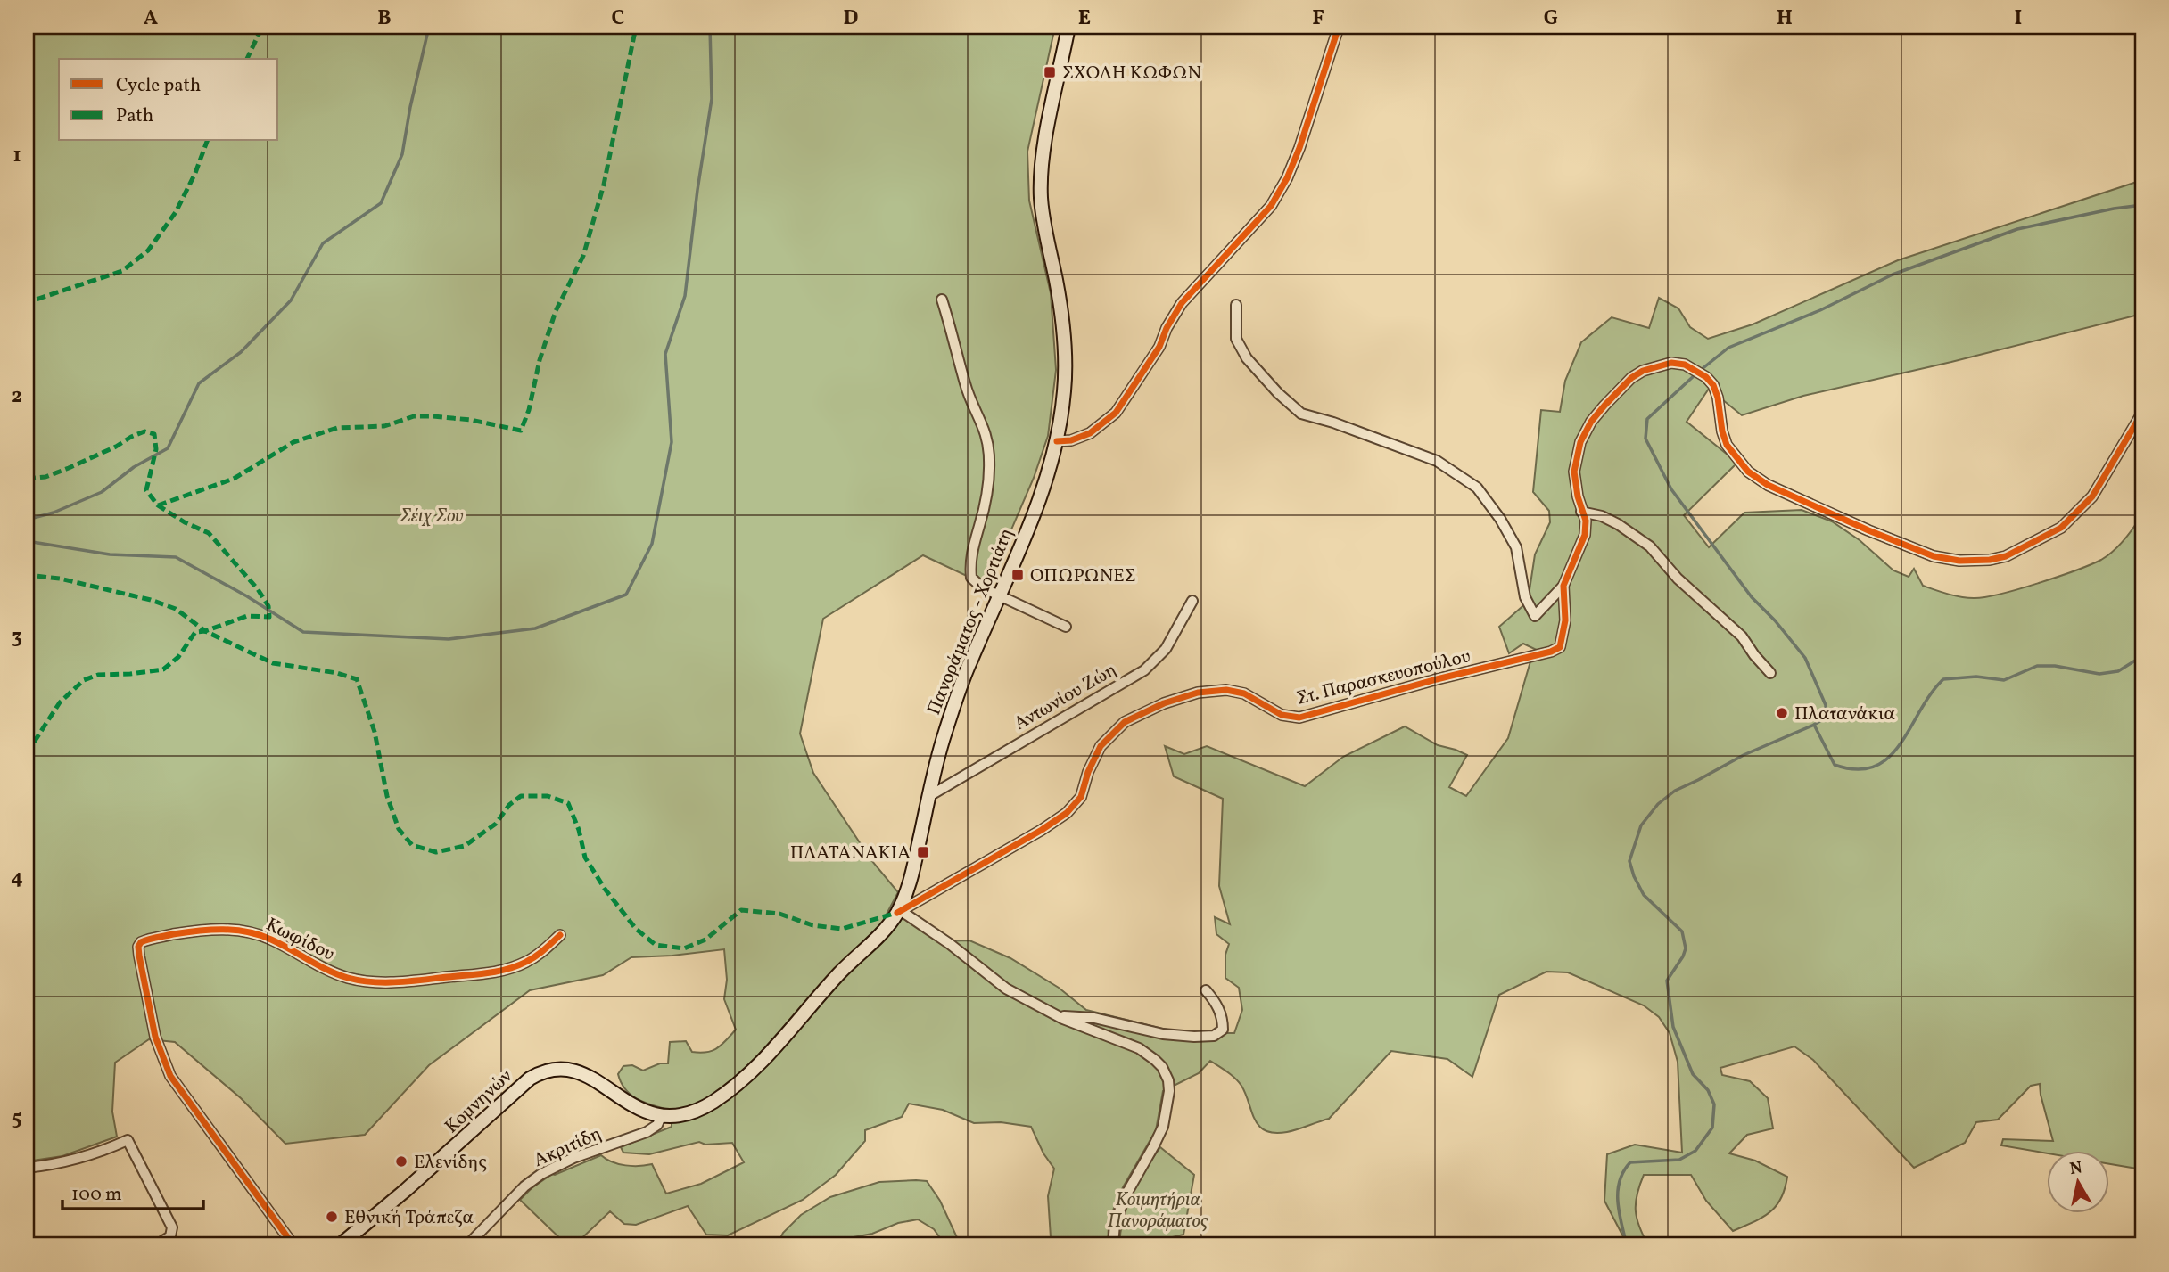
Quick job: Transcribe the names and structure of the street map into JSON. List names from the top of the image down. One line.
{"streets":{"main road":["Πανοράματος - Χορτιάτη","Κομνηνών"],"street":["Στ. Παρασκευοπούλου","Αντωνίου Ζώη","Κωφίδου","Ακριτίδη"]},"crossings":[["Πανοράματος - Χορτιάτη","Στ. Παρασκευοπούλου"],["Πανοράματος - Χορτιάτη","Αντωνίου Ζώη"],["Πανοράματος - Χορτιάτη","Κομνηνών"],["Πανοράματος - Χορτιάτη","Ακριτίδη"],["Κομνηνών","Ακριτίδη"]],"parks":["Σέιχ Σου","Κοιμητήρια Πανοράματος"],"places":{"transit":["ΣΧΟΛΗ ΚΩΦΩΝ","ΟΠΩΡΩΝΕΣ","ΠΛΑΤΑΝΑΚΙΑ"],"other":["Πλατανάκια","Ελενίδης","Εθνική Τράπεζα"]},"legend":["Cycle path","Path"],"scale_bar":"100 m","north":"top","grid":{"columns":["A","B","C","D","E","F","G","H","I"],"rows":["1","2","3","4","5"]}}
